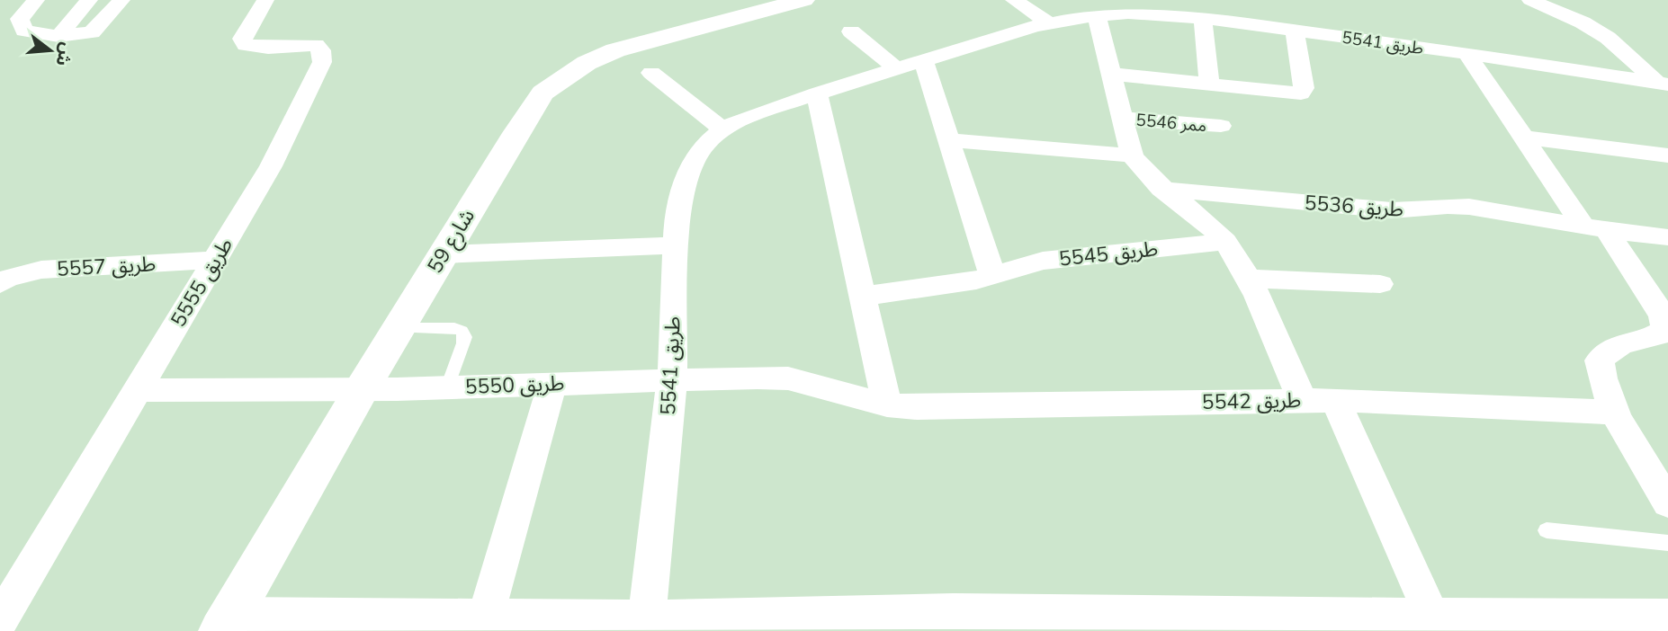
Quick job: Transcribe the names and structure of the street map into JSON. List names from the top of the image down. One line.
{"streets":{"street":["طريق 5541","ممر 5546","طريق 5536","شارع 59","طريق 5545","طريق 5557","طريق 5555","طريق 5550","طريق 5542"]},"crossings":[["طريق 5541","طريق 5550"],["شارع 59","طريق 5550"],["طريق 5557","طريق 5555"],["طريق 5555","طريق 5550"],["طريق 5550","طريق 5542"]],"north":"right"}
